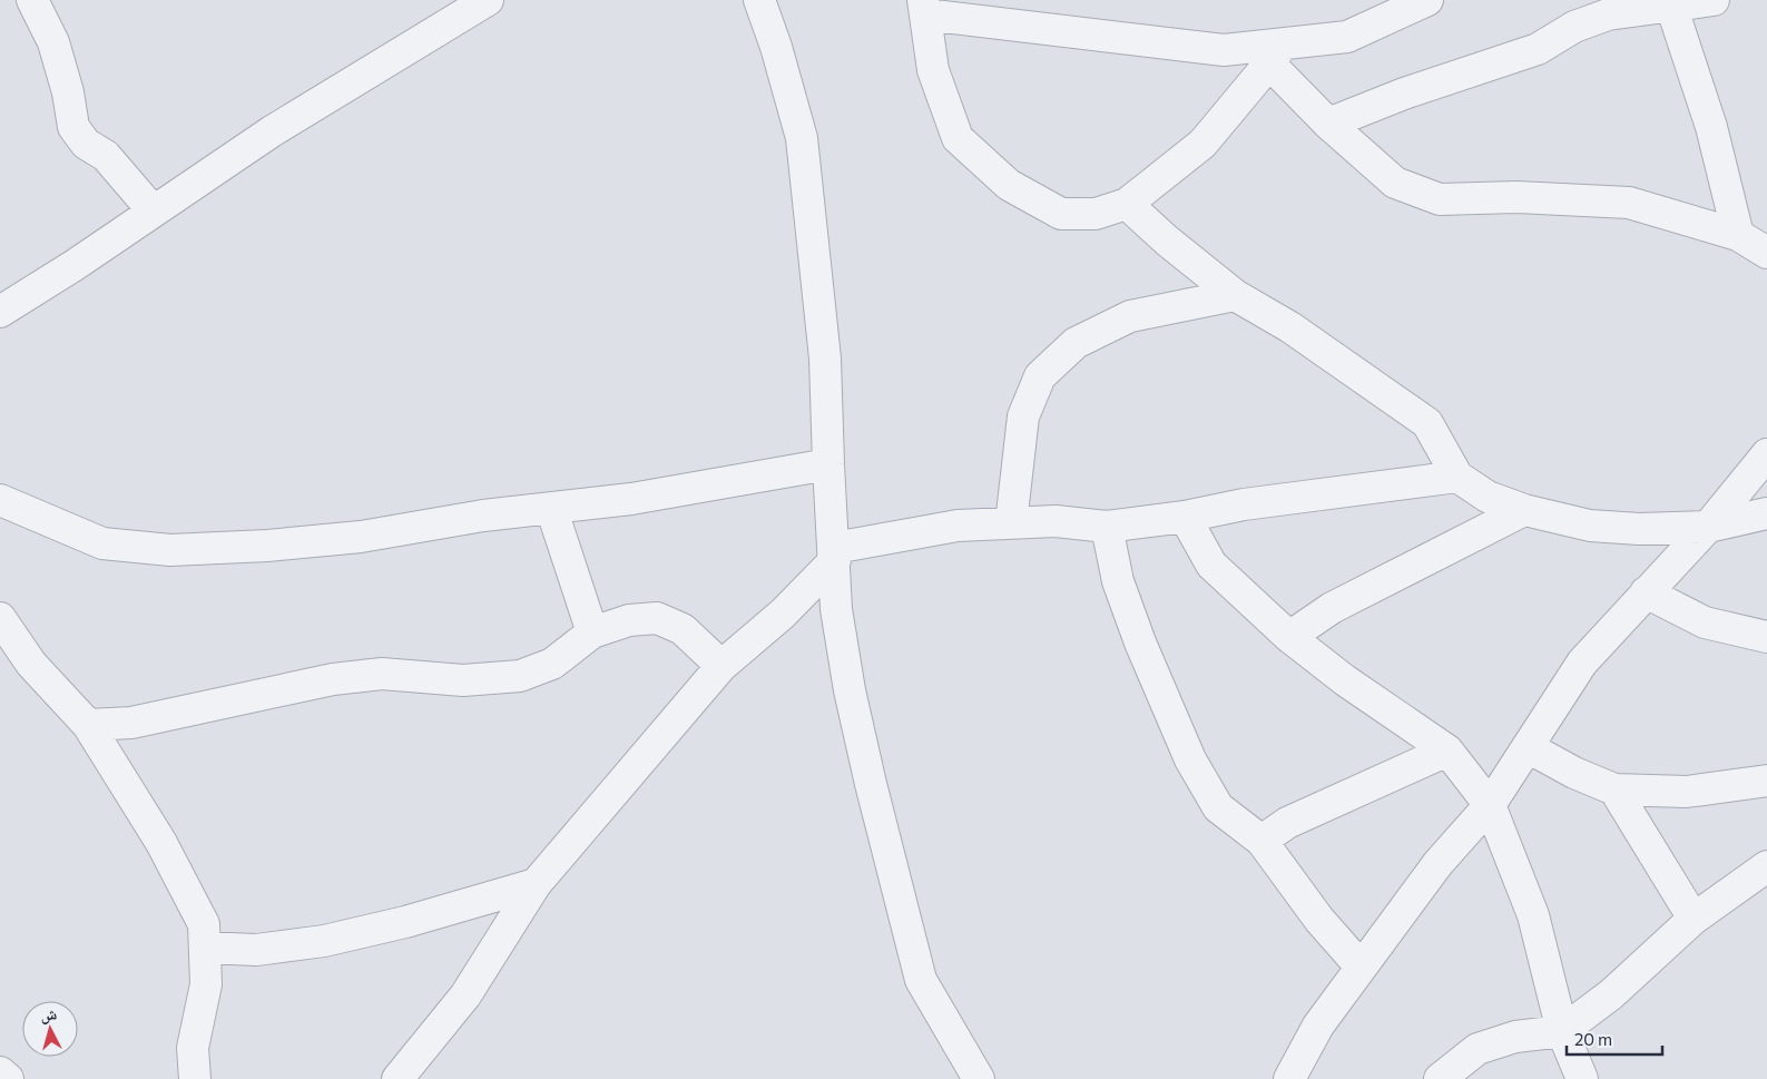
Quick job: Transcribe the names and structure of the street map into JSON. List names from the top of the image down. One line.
{"scale_bar":"20 m","north":"top"}
